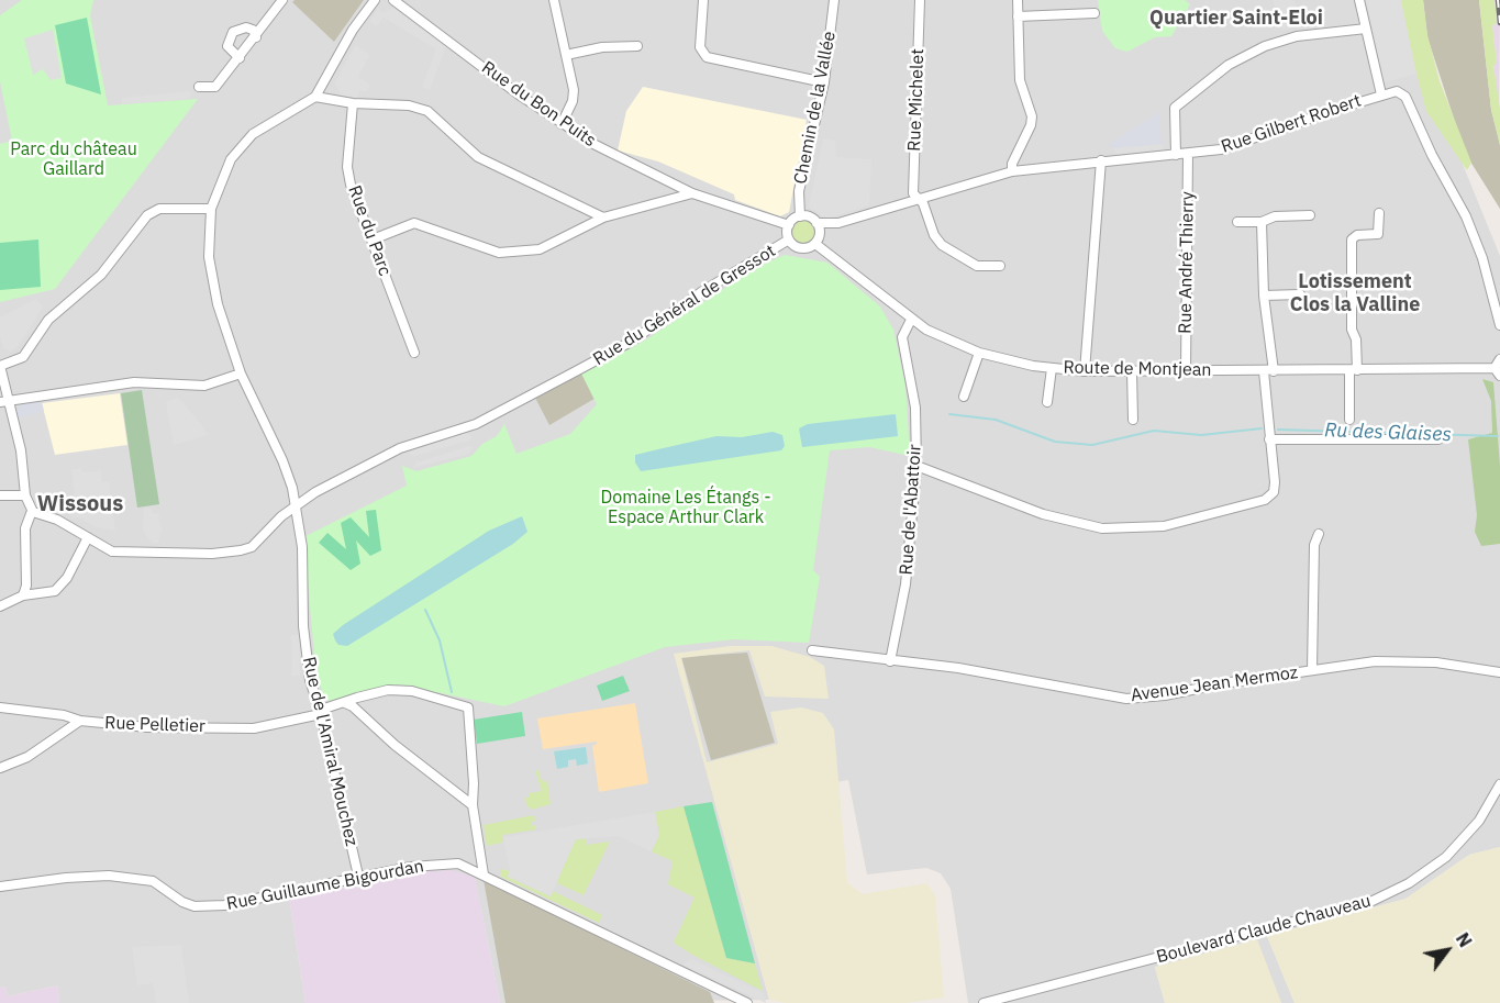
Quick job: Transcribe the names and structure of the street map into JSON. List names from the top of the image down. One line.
{"streets":{"street":["Rue Michelet","Rue du Bon Puits","Chemin de la Vallée","Rue Gilbert Robert","Rue du Parc","Rue André Thierry","Rue du Général de Gressot","Route de Montjean","Rue de l'Abattoir","Avenue Jean Mermoz","Rue Pelletier","Rue de l'Amiral Mouchez","Rue Guillaume Bigourdan","Boulevard Claude Chauveau"]},"crossings":[["Rue Michelet","Rue Gilbert Robert"],["Rue du Bon Puits","Chemin de la Vallée"],["Rue du Bon Puits","Rue Gilbert Robert"],["Rue du Bon Puits","Rue du Général de Gressot"],["Rue du Bon Puits","Route de Montjean"],["Chemin de la Vallée","Rue Gilbert Robert"],["Chemin de la Vallée","Rue du Général de Gressot"],["Chemin de la Vallée","Route de Montjean"],["Rue Gilbert Robert","Rue André Thierry"],["Rue Gilbert Robert","Rue du Général de Gressot"],["Rue Gilbert Robert","Route de Montjean"],["Rue André Thierry","Route de Montjean"],["Rue du Général de Gressot","Route de Montjean"],["Rue du Général de Gressot","Rue de l'Amiral Mouchez"],["Route de Montjean","Rue de l'Abattoir"],["Rue de l'Abattoir","Avenue Jean Mermoz"],["Rue Pelletier","Rue de l'Amiral Mouchez"],["Rue de l'Amiral Mouchez","Rue Guillaume Bigourdan"]],"districts":["Quartier Saint-Eloi","Lotissement Clos la Valline","Wissous"],"water":["Ru des Glaises"],"parks":["Parc du château Gaillard","Domaine Les Étangs - Espace Arthur Clark"],"north":"top right"}
